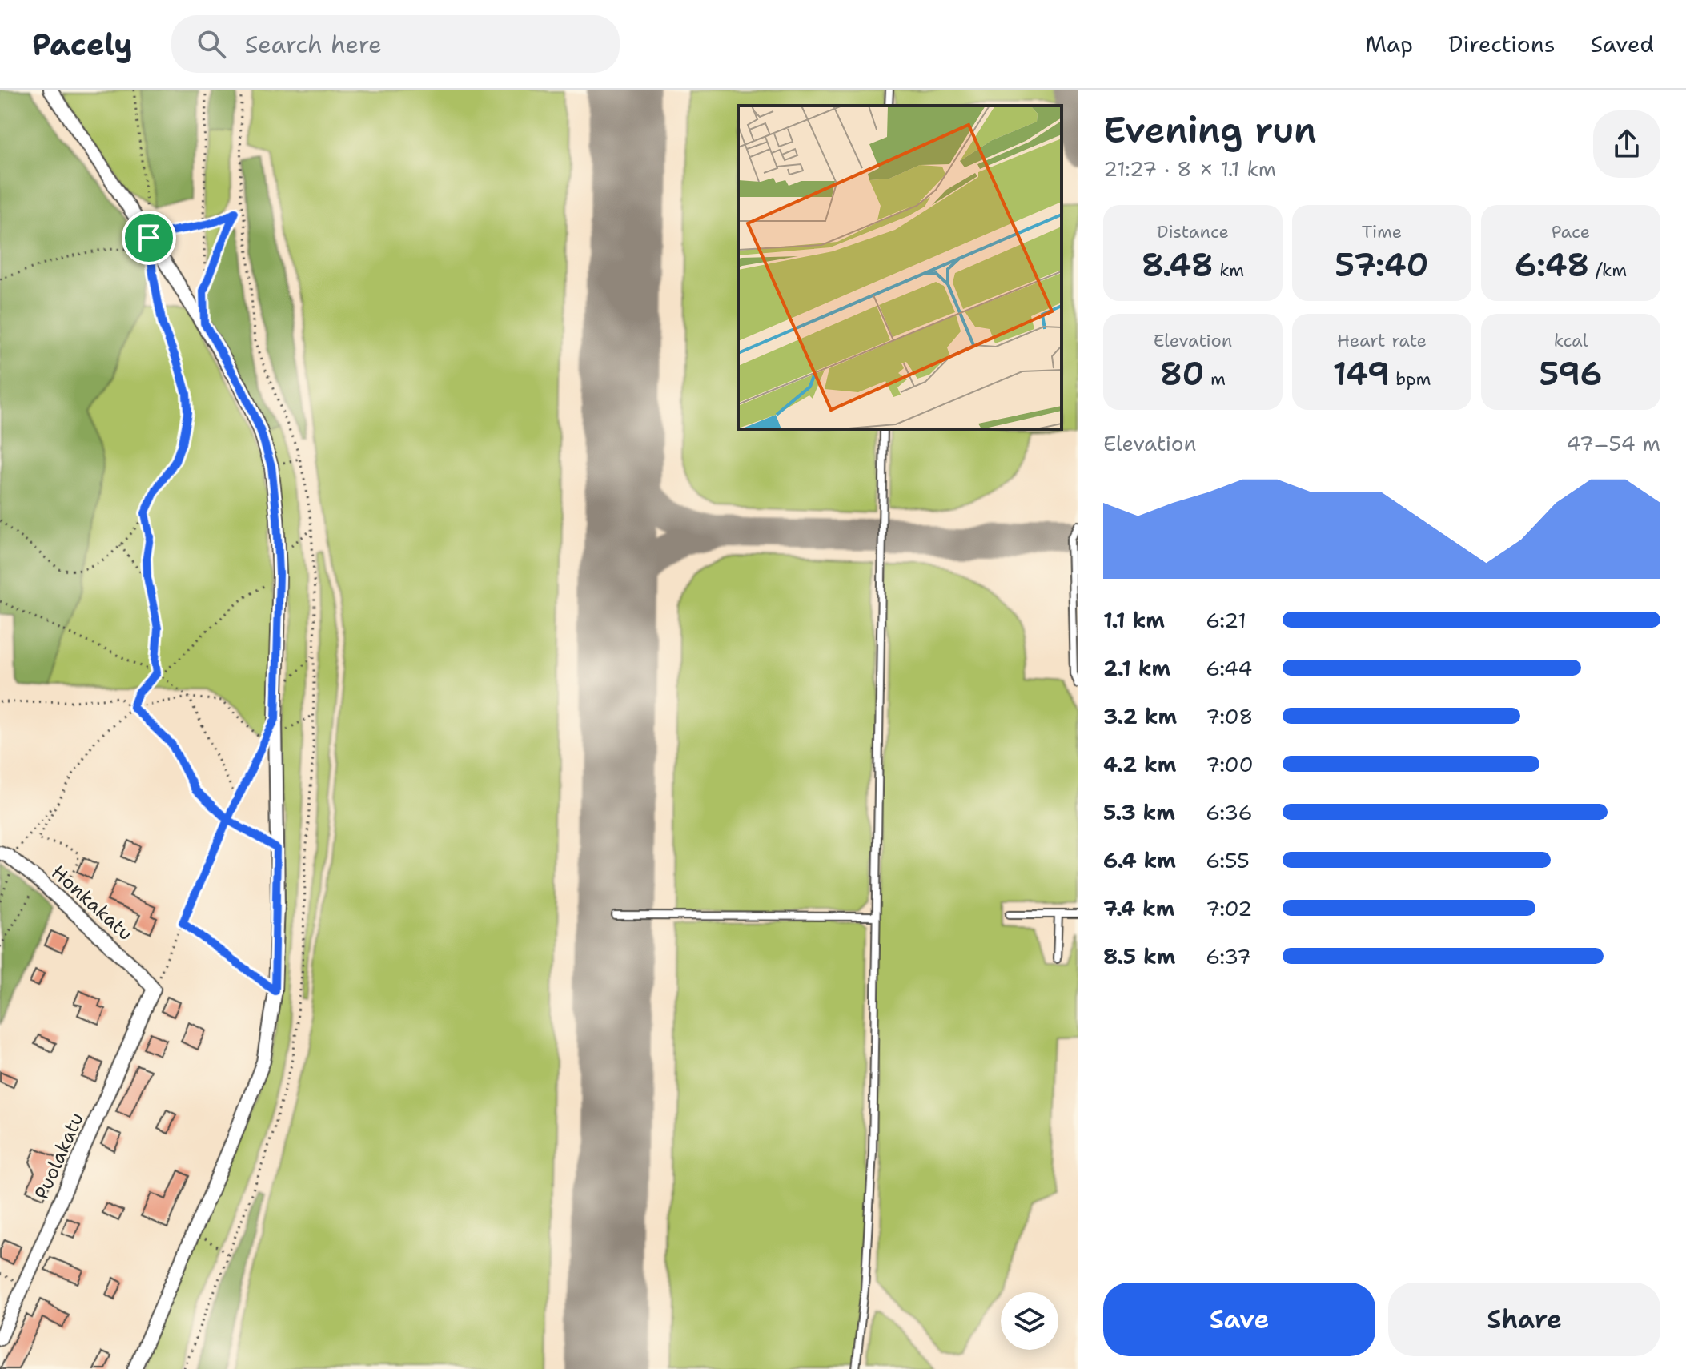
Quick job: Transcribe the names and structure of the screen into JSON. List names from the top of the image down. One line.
{"streets":{"street":["Honkakatu","Puolakatu"]},"crossings":[["Honkakatu","Puolakatu"]],"page":{"header":"Pacely","search":"Search here","nav":["Map","Directions","Saved"],"heading":["Evening run","21:27 · 8 × 1.1 km"],"stats":[["Distance","8.48 km"],["Time","57:40"],["Pace","6:48 /km"],["Elevation","80 m"],["Heart rate","149 bpm"],["kcal","596"]],"chart":["Elevation","47–54 m"],"list":[{"name":"1.1 km","note":"6:21"},{"name":"2.1 km","note":"6:44"},{"name":"3.2 km","note":"7:08"},{"name":"4.2 km","note":"7:00"},{"name":"5.3 km","note":"6:36"},{"name":"6.4 km","note":"6:55"},{"name":"7.4 km","note":"7:02"},{"name":"8.5 km","note":"6:37"}],"buttons":["Save","Share"]}}
